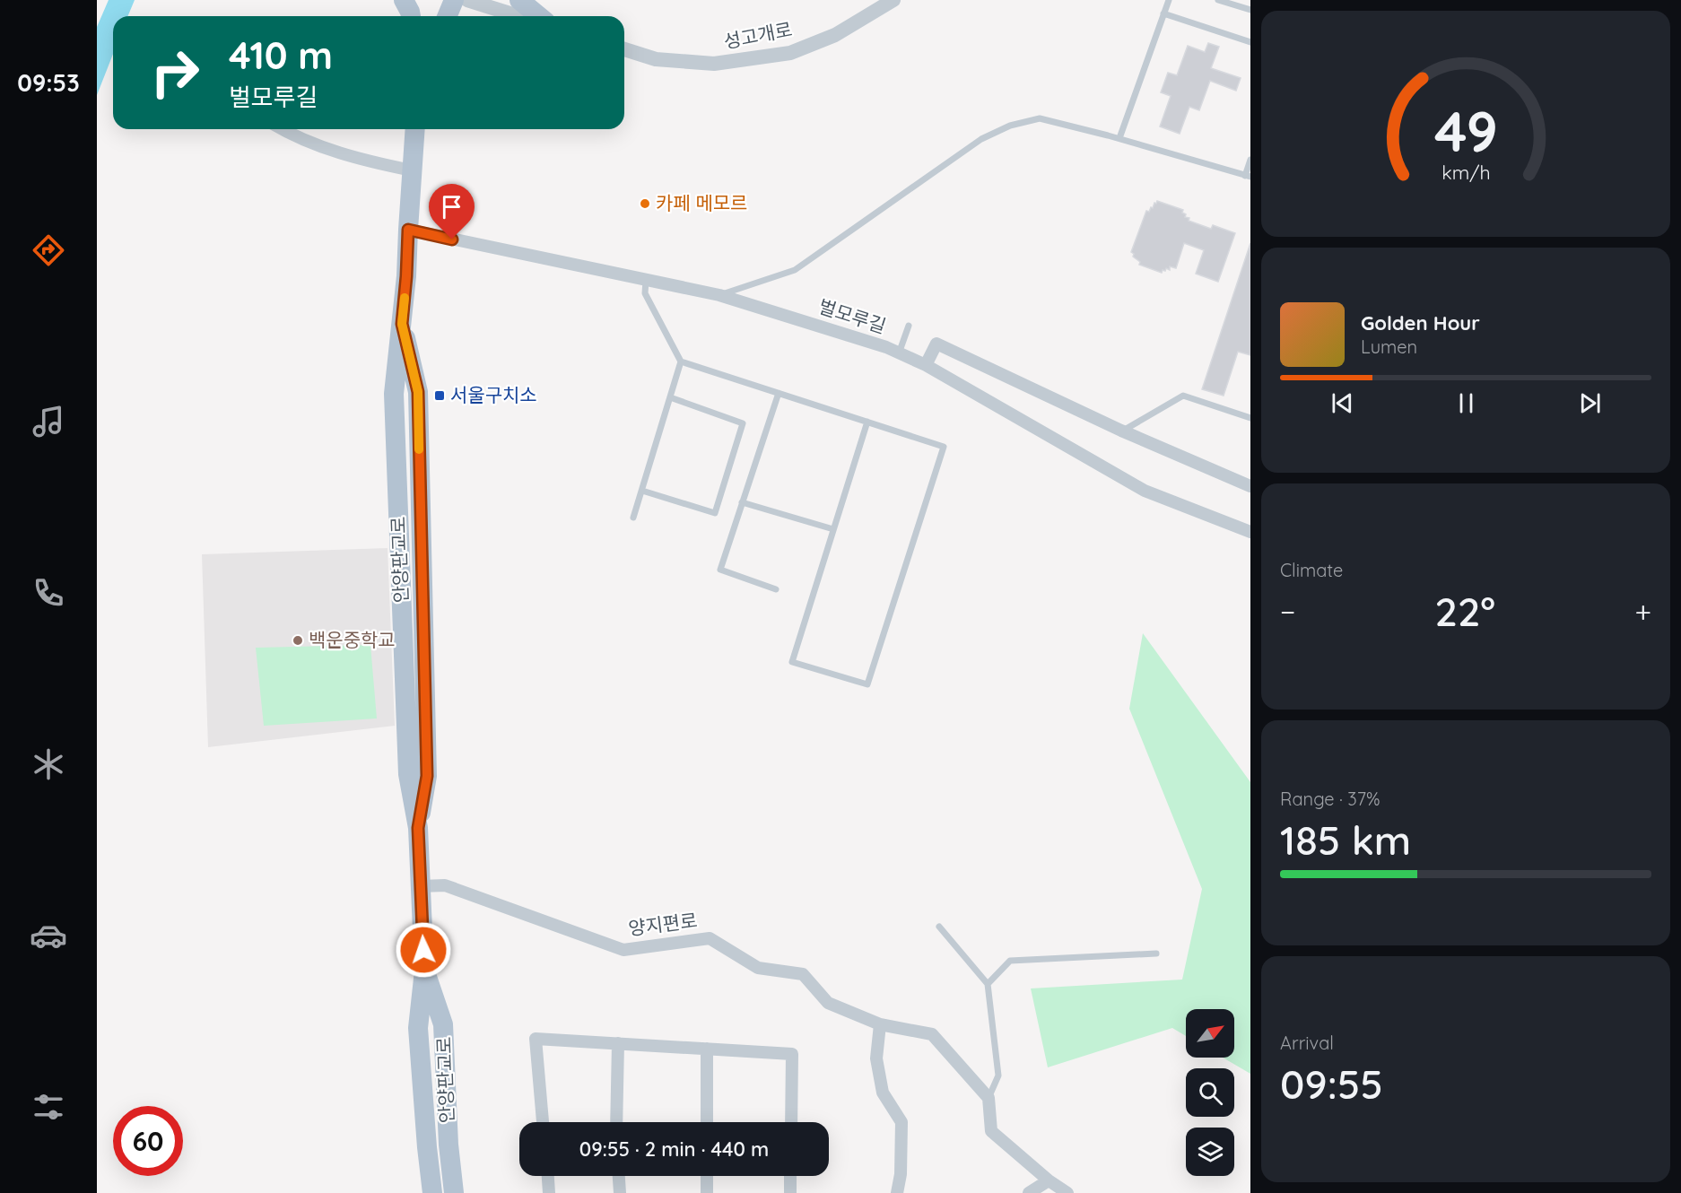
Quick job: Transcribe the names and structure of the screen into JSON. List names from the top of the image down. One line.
{"streets":{"main road":["안양판교로"],"street":["성고개로","벌모루길","양지편로"]},"crossings":[["벌모루길","안양판교로"],["안양판교로","양지편로"]],"places":{"other":["카페 메모르","백운중학교"],"transit":["서울구치소"]},"north":"top right","page":{"tabs":"09:53","turn":["410 m","벌모루길"],"song":["Golden Hour","Lumen"],"tile":["Climate",["Range · 37%","185 km"],["Arrival","09:55"]],"heat":["−","22°","+"],"limit":"60","trip":"09:55 · 2 min · 440 m","gauge":["49","km/h"]}}
